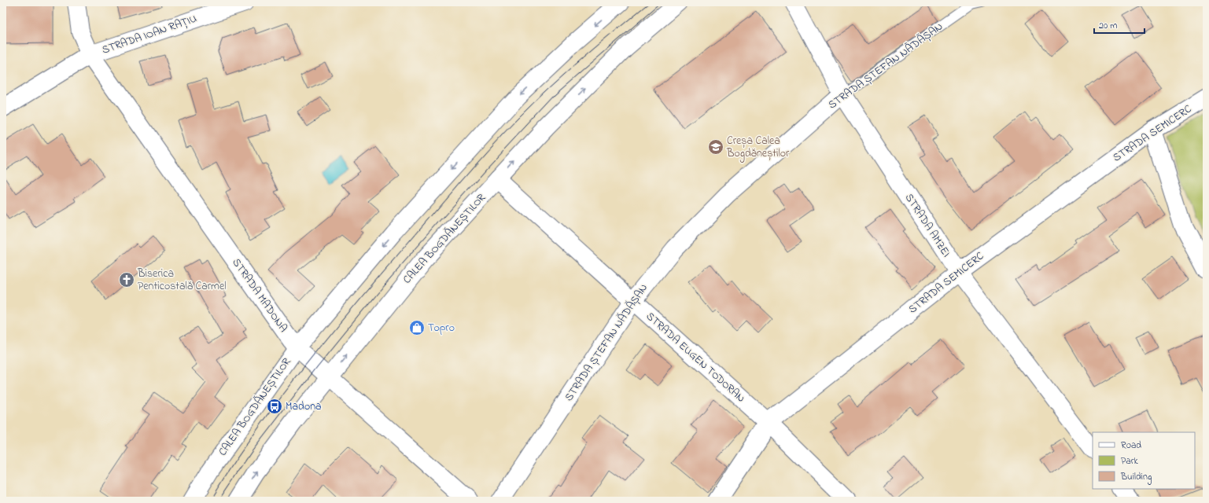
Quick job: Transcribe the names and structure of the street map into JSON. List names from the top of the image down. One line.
{"streets":{"street":["STRADA IOAN RAȚIU","STRADA ȘTEFAN NĂDĂȘAN","STRADA SEMICERC","STRADA AMZEI","CALEA BOGDĂNEȘTILOR","STRADA MADONA","STRADA EUGEN TODORAN"]},"crossings":[["STRADA IOAN RAȚIU","STRADA MADONA"],["STRADA ȘTEFAN NĂDĂȘAN","STRADA AMZEI"],["STRADA ȘTEFAN NĂDĂȘAN","STRADA EUGEN TODORAN"],["STRADA SEMICERC","STRADA AMZEI"],["STRADA SEMICERC","STRADA EUGEN TODORAN"],["CALEA BOGDĂNEȘTILOR","STRADA MADONA"],["CALEA BOGDĂNEȘTILOR","STRADA EUGEN TODORAN"]],"places":{"school or university":["Creșa Calea Bogdăneștilor"],"church":["Biserica Penticostală Carmel"],"shop":["Topro"],"bus stop":["Madona"]},"legend":["Road","Park","Building"],"scale_bar":"20 m"}
